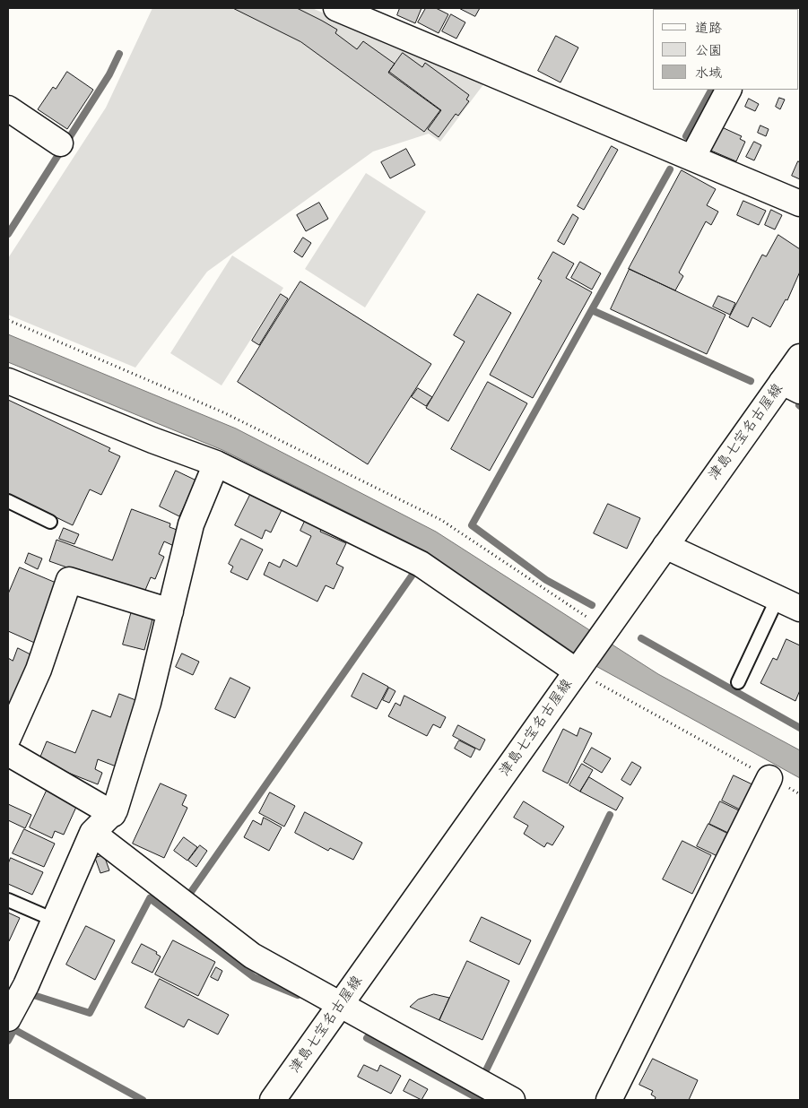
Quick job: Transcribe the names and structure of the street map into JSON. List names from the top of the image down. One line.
{"streets":{"street":["津島七宝名古屋線"]},"legend":["道路","公園","水域"]}
